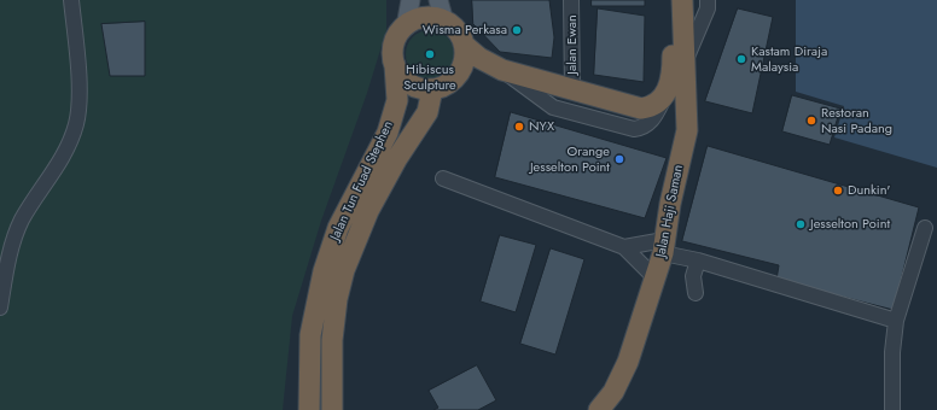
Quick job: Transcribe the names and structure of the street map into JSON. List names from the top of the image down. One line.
{"streets":{"highway":["Jalan Tun Fuad Stephen","Jalan Haji Saman"],"street":["Jalan Ewan"]},"places":["Wisma Perkasa","Hibiscus Sculpture","Kastam Diraja Malaysia","Restoran Nasi Padang","NYX","Orange Jesselton Point","Dunkin'","Jesselton Point"]}
